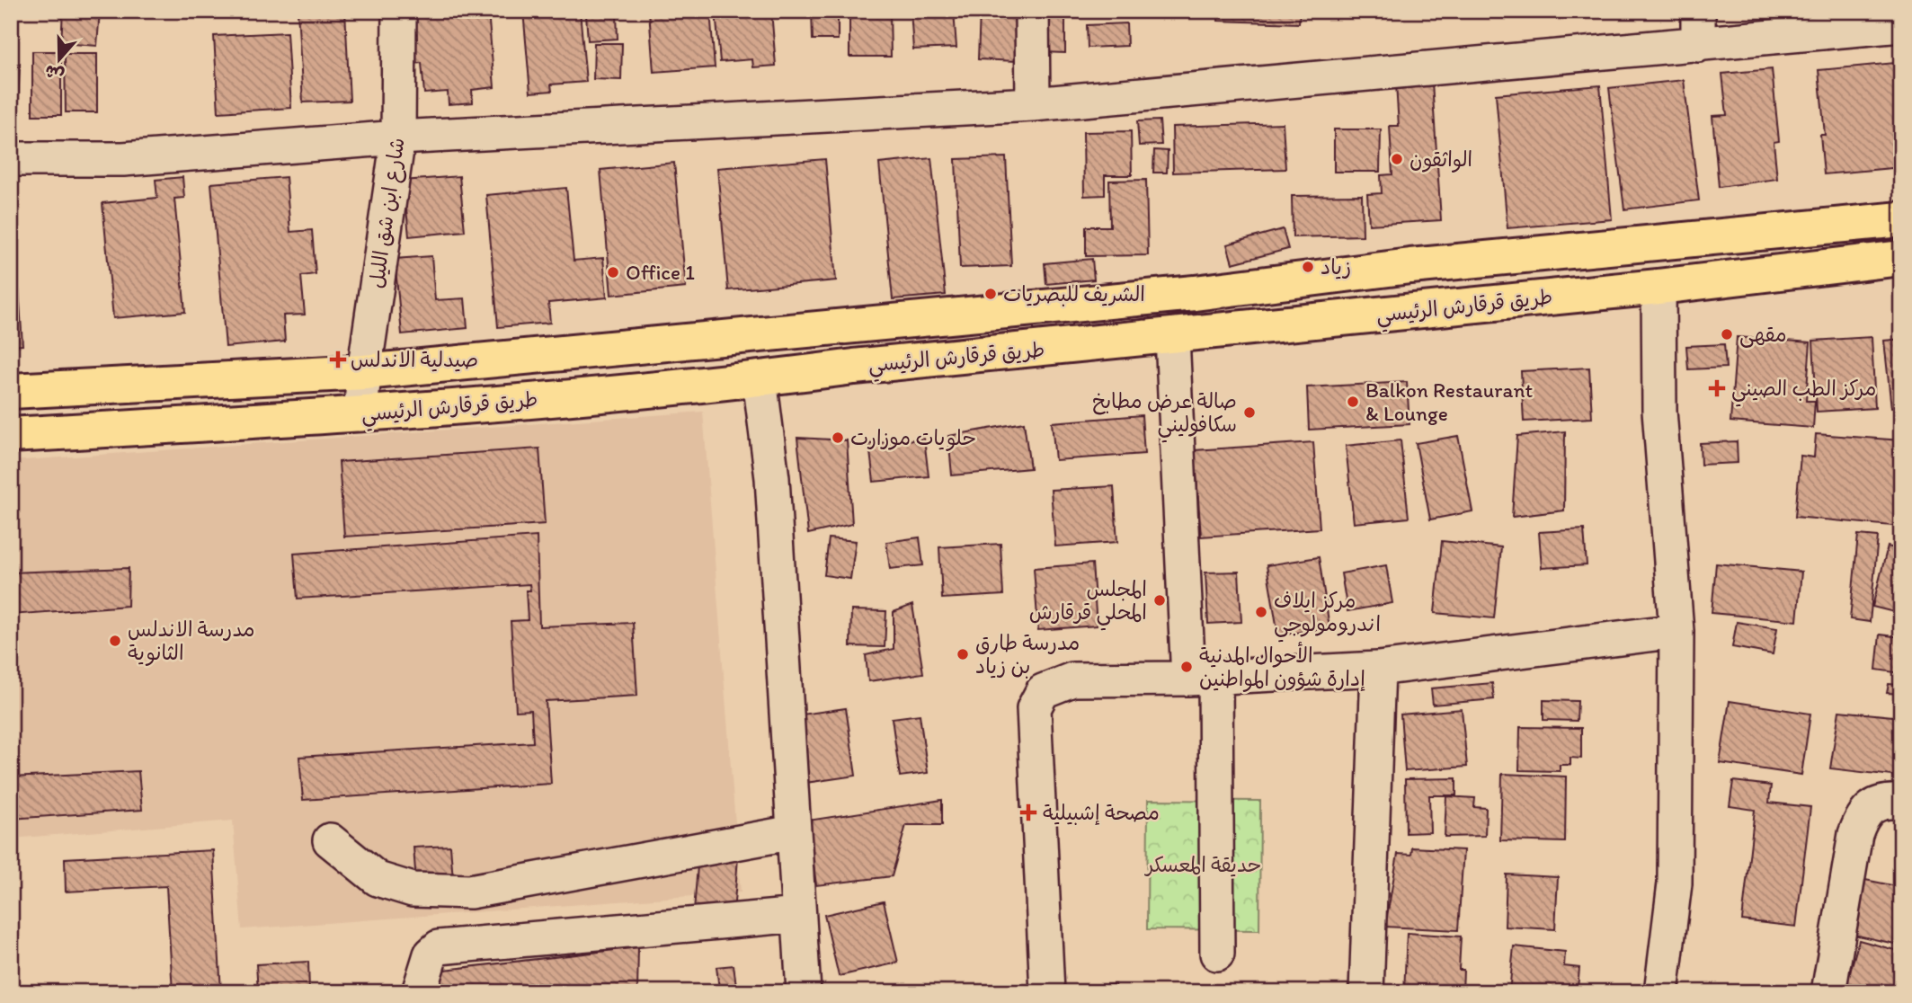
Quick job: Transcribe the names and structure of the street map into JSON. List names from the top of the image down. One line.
{"streets":{"main road":["طريق قرقارش الرئيسي"],"street":["شارع ابن شق الليل"]},"crossings":[["شارع ابن شق الليل","طريق قرقارش الرئيسي"]],"parks":["حديقة المعسكر"],"places":{"other":["الواثقون","زياد","Office 1","الشريف للبصريات","مقهى","Balkon Restaurant & Lounge","صالة عرض مطابخ سكافوليني","حلويات موزارت","المجلس المحلي قرقارش","مركز ايلاف اندرومولوجي","مدرسة الاندلس الثانوية","مدرسة طارق بن زياد","الأحوال المدنية إدارة شؤون المواطنين"],"health":["صيدلية الاندلس","مركز الطب الصيني","مصحة إشبيلية"]},"north":"bottom"}
